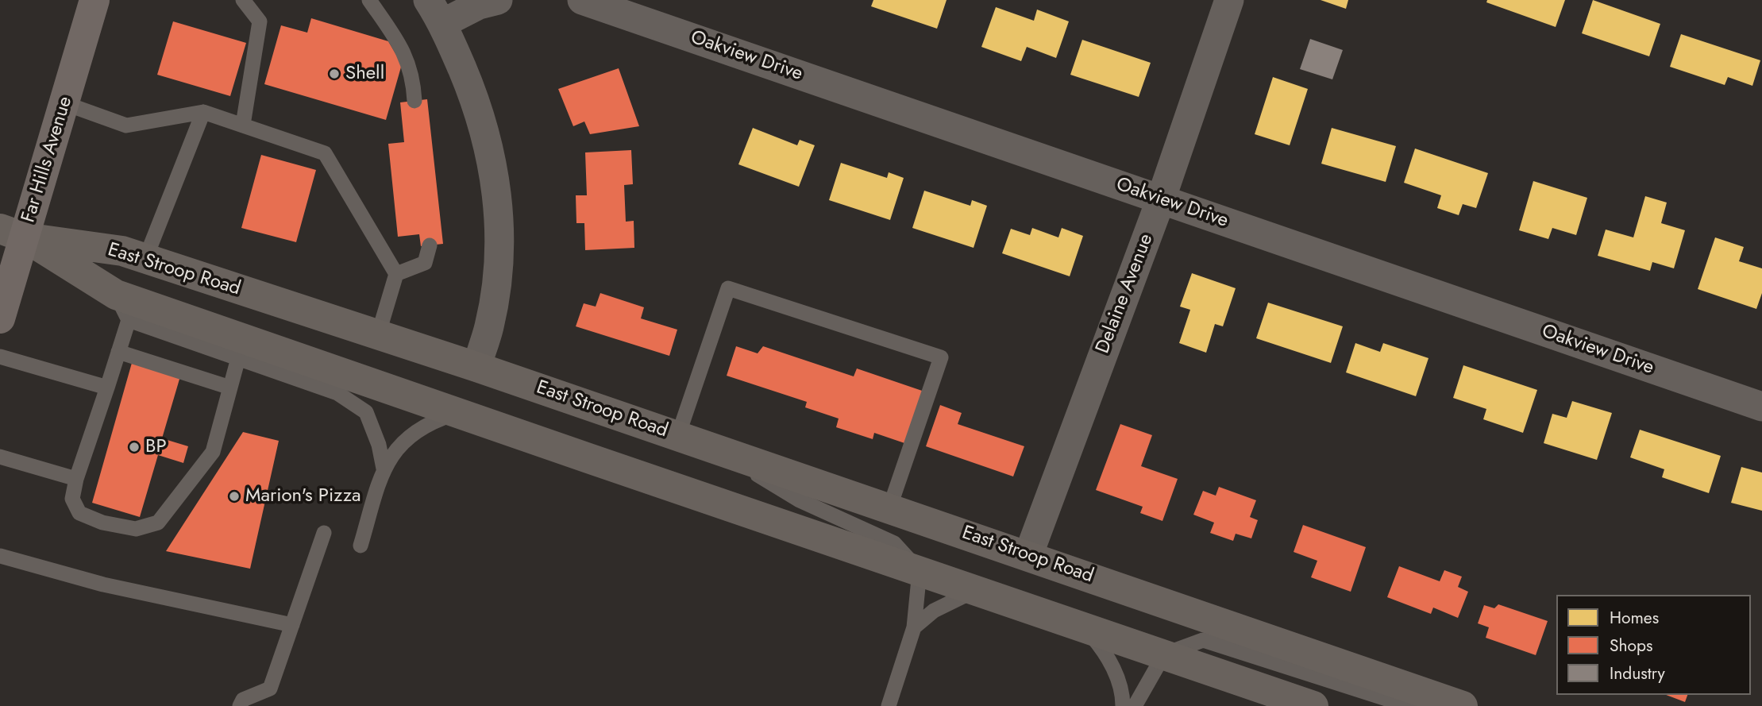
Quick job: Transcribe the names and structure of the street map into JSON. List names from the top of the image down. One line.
{"streets":{"main road":["Far Hills Avenue","East Stroop Road"],"street":["Oakview Drive","Delaine Avenue"]},"crossings":[["Oakview Drive","Delaine Avenue"],["Far Hills Avenue","East Stroop Road"],["East Stroop Road","Delaine Avenue"]],"places":["Shell","BP","Marion's Pizza"],"legend":["Homes","Shops","Industry"]}
